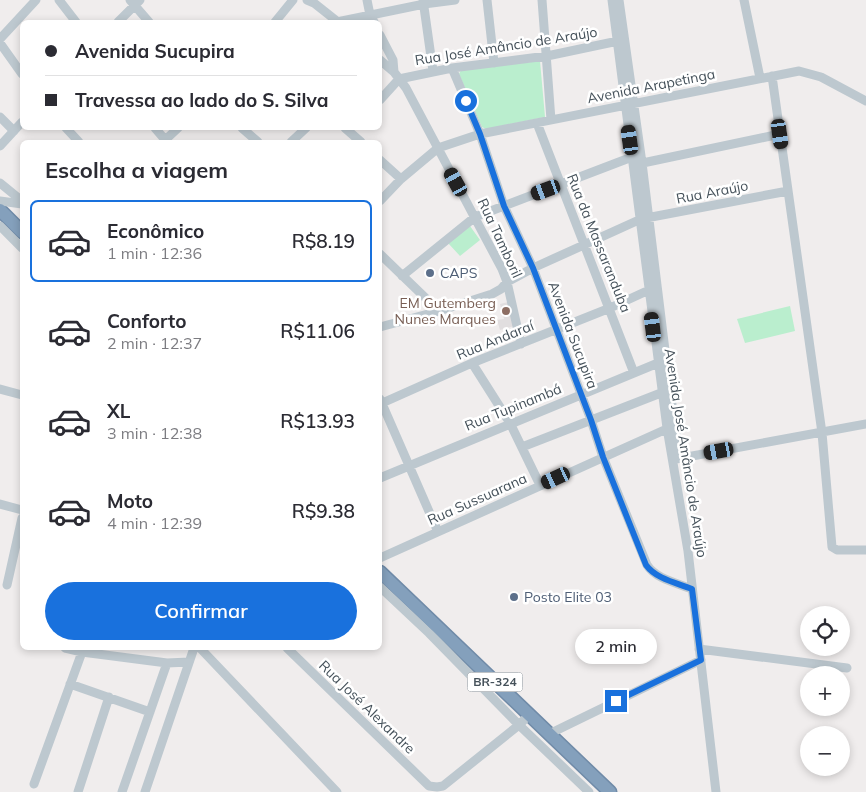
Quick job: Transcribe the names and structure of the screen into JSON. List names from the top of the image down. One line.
{"streets":{"highway":["BR-324"],"street":["Rua José Amâncio de Araújo","Avenida Arapetinga","Rua Araújo","Rua Tamboril","Rua da Massaranduba","Avenida Sucupira","Rua Andaraí","Rua Tupinambá","Avenida José Amâncio de Araújo","Rua Sussuarana","Rua José Alexandre"]},"crossings":[["Rua José Amâncio de Araújo","Rua Tamboril"],["Rua José Amâncio de Araújo","Avenida Sucupira"],["Rua José Amâncio de Araújo","Avenida José Amâncio de Araújo"],["Avenida Arapetinga","Rua Tamboril"],["Avenida Arapetinga","Rua da Massaranduba"],["Avenida Arapetinga","Avenida Sucupira"],["Avenida Arapetinga","Avenida José Amâncio de Araújo"],["Rua Araújo","Rua Tamboril"],["Rua Araújo","Rua da Massaranduba"],["Rua Araújo","Avenida Sucupira"],["Rua Araújo","Avenida José Amâncio de Araújo"],["Rua Tamboril","Rua Andaraí"],["Rua da Massaranduba","Rua Andaraí"],["Rua da Massaranduba","Rua Tupinambá"],["Avenida Sucupira","Rua Andaraí"],["Avenida Sucupira","Rua Tupinambá"],["Avenida Sucupira","Avenida José Amâncio de Araújo"],["Avenida Sucupira","Rua Sussuarana"],["Rua Andaraí","Avenida José Amâncio de Araújo"],["Rua Tupinambá","Avenida José Amâncio de Araújo"],["Avenida José Amâncio de Araújo","Rua Sussuarana"]],"places":["CAPS","EM Gutemberg Nunes Marques","Posto Elite 03"],"page":{"banner":["Avenida Sucupira","Travessa ao lado do S. Silva"],"heading":"Escolha a viagem","list":[{"name":"Econômico","note":"1 min · 12:36","value":"R$8.19"},{"name":"Conforto","note":"2 min · 12:37","value":"R$11.06"},{"name":"XL","note":"3 min · 12:38","value":"R$13.93"},{"name":"Moto","note":"4 min · 12:39","value":"R$9.38"}],"buttons":"Confirmar","map_buttons":["+","−"],"bubble":"2 min"}}
